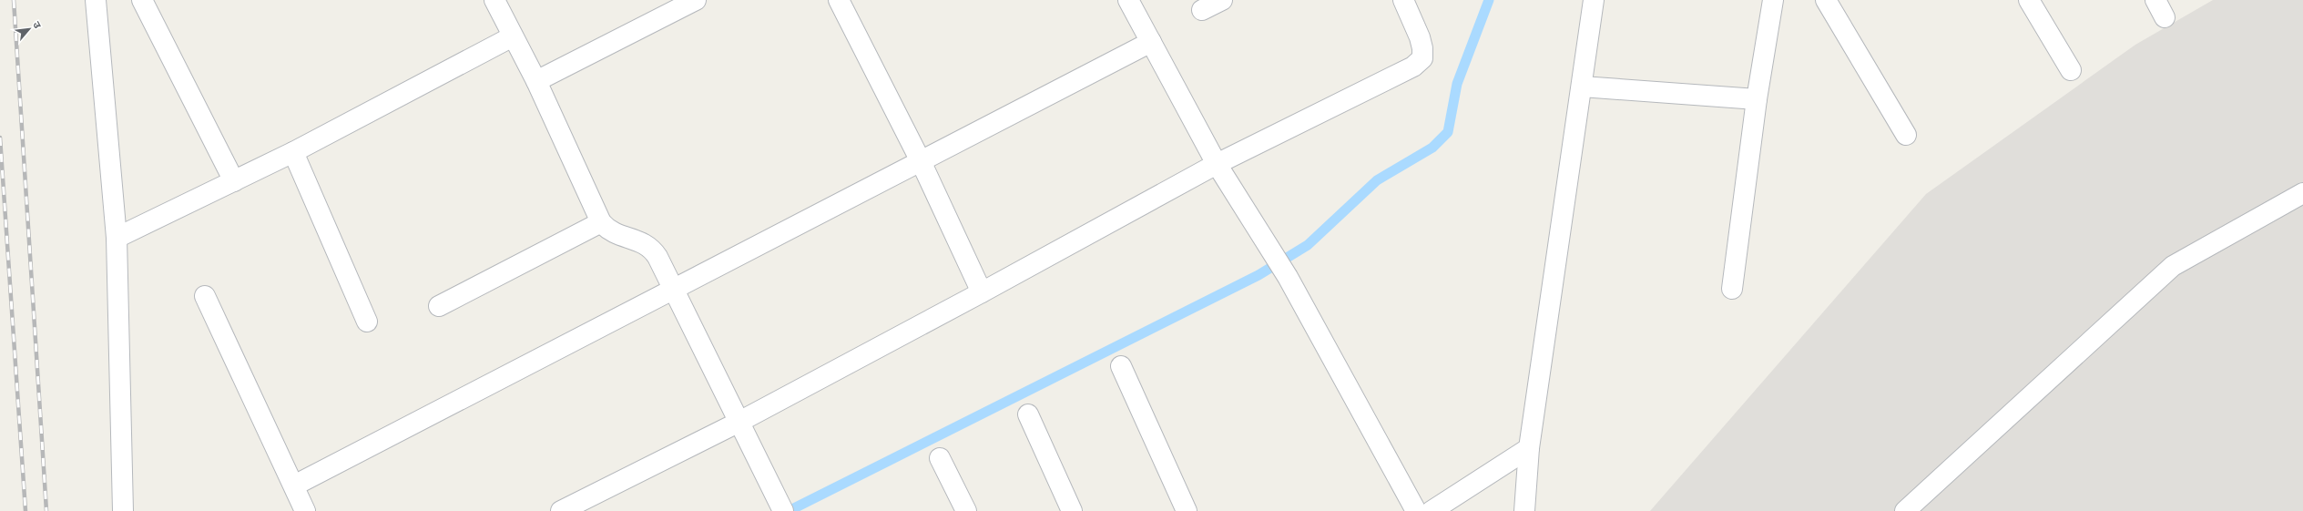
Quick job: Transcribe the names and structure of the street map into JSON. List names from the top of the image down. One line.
{"north":"top right"}
